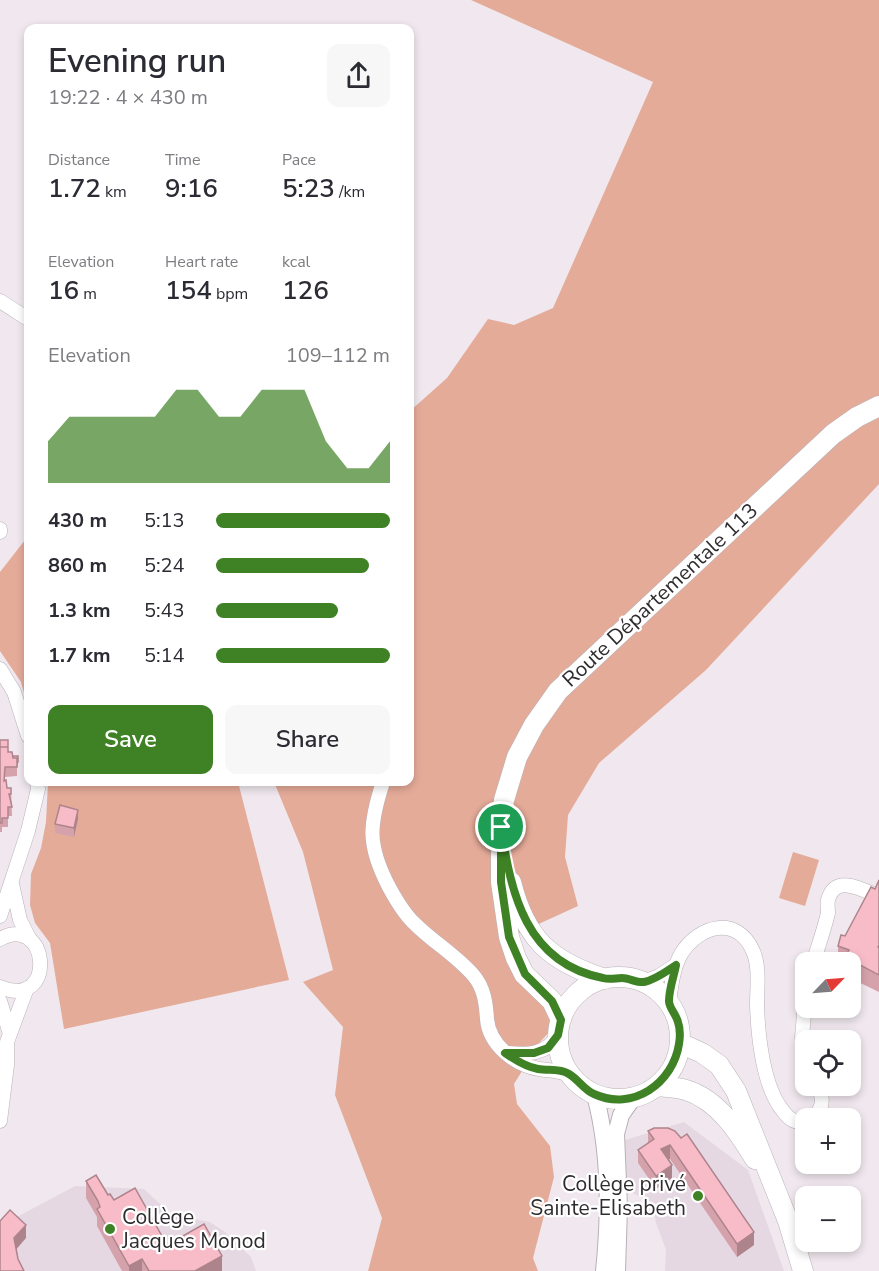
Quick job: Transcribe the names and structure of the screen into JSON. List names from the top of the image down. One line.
{"streets":{"main road":["Route Départementale 113"]},"places":["Collège privé Sainte-Elisabeth","Collège Jacques Monod"],"north":"top right","page":{"heading":["Evening run","19:22 · 4 × 430 m"],"stats":[["Distance","1.72 km"],["Time","9:16"],["Pace","5:23 /km"],["Elevation","16 m"],["Heart rate","154 bpm"],["kcal","126"]],"chart":["Elevation","109–112 m"],"list":[{"name":"430 m","note":"5:13"},{"name":"860 m","note":"5:24"},{"name":"1.3 km","note":"5:43"},{"name":"1.7 km","note":"5:14"}],"buttons":["Save","Share"],"map_buttons":["+","−"]}}
